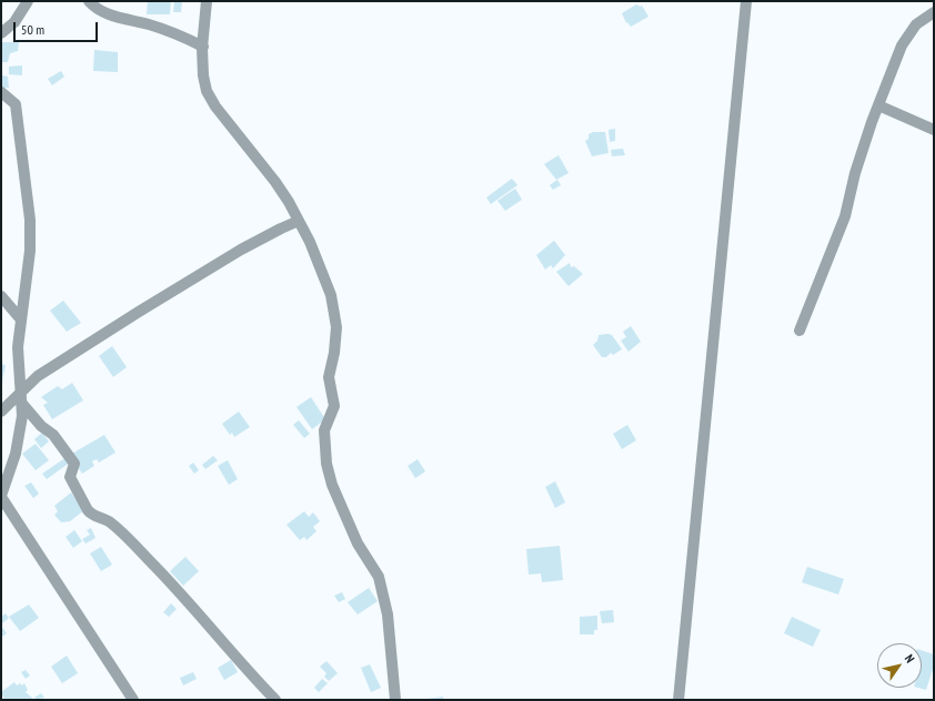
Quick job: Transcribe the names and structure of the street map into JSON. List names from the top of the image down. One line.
{"scale_bar":"50 m","north":"top right"}
